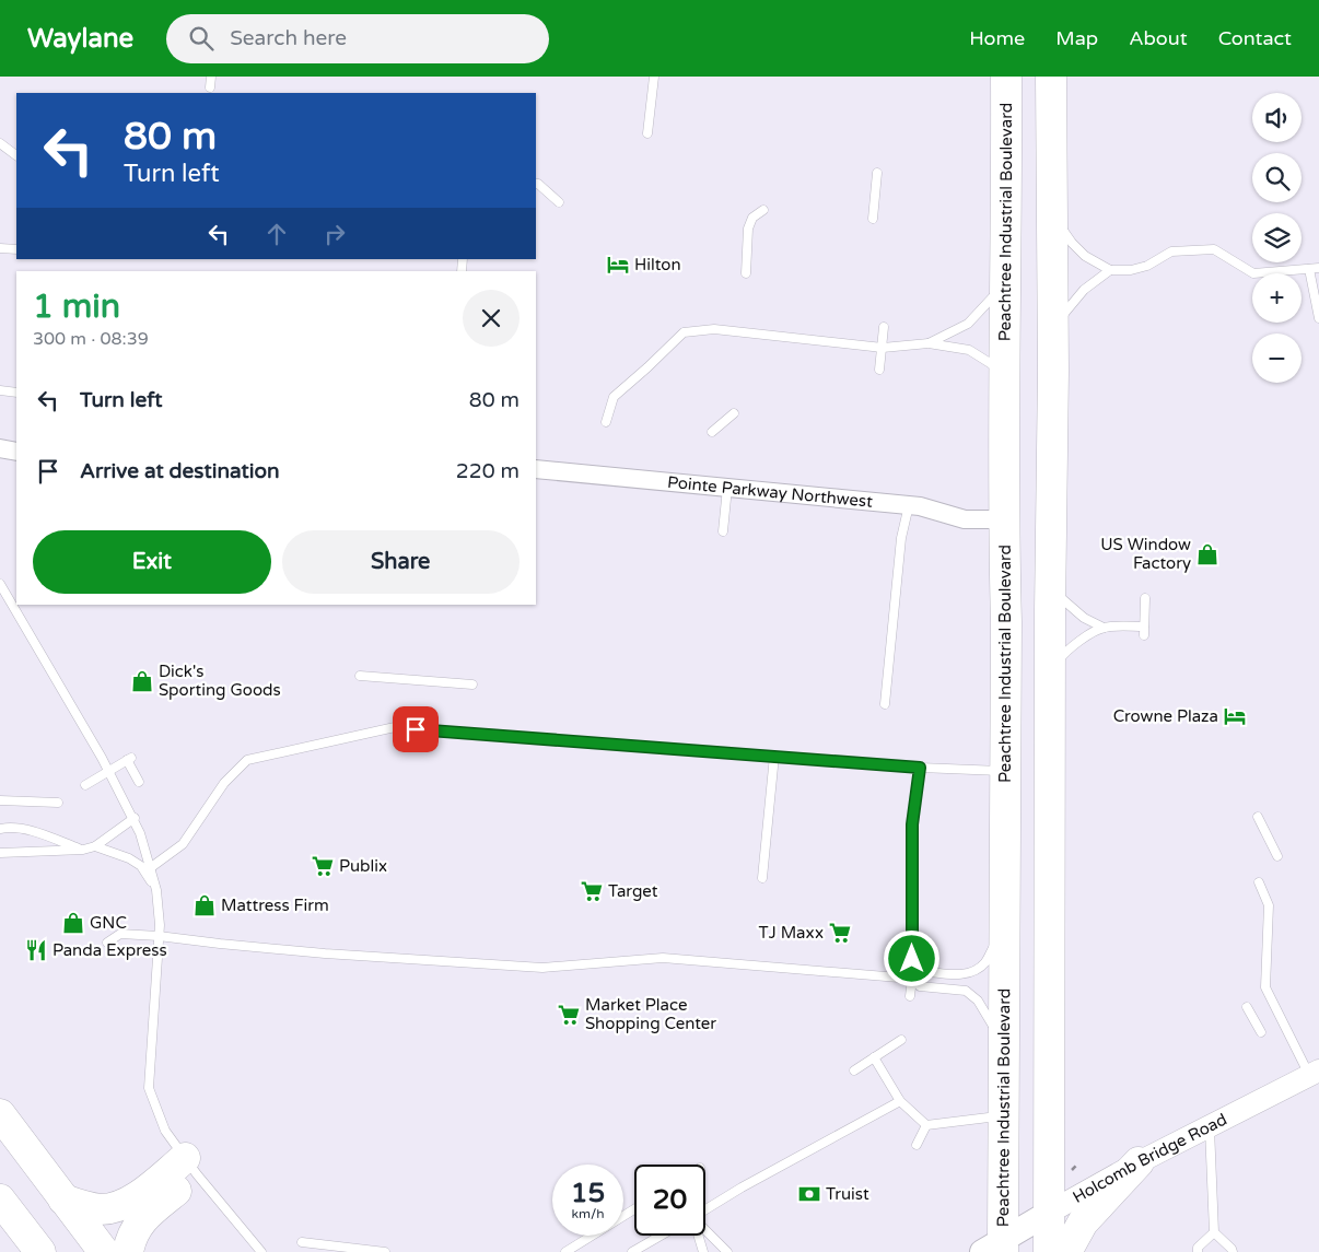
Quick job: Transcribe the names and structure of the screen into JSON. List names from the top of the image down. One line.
{"streets":{"highway":["Peachtree Industrial Boulevard"],"main road":["Holcomb Bridge Road"],"street":["Pointe Parkway Northwest"]},"crossings":[["Peachtree Industrial Boulevard","Pointe Parkway Northwest"],["Peachtree Industrial Boulevard","Holcomb Bridge Road"]],"places":{"hotel":["Hilton","Crowne Plaza"],"shop":["US Window Factory","Dick's Sporting Goods","Mattress Firm","GNC"],"supermarket":["Publix","Target","TJ Maxx","Market Place Shopping Center"],"restaurant":["Panda Express"],"bank":["Truist"]},"page":{"header":"Waylane","search":"Search here","nav":["Home","Map","About","Contact"],"map_buttons":["+","−"],"turn":["80 m","Turn left"],"heading":["1 min","300 m · 08:39"],"list":[{"name":"Turn left","value":"80 m"},{"name":"Arrive at destination","value":"220 m"}],"buttons":["Exit","Share"],"speed":"15 km/h","limit":"20"}}
